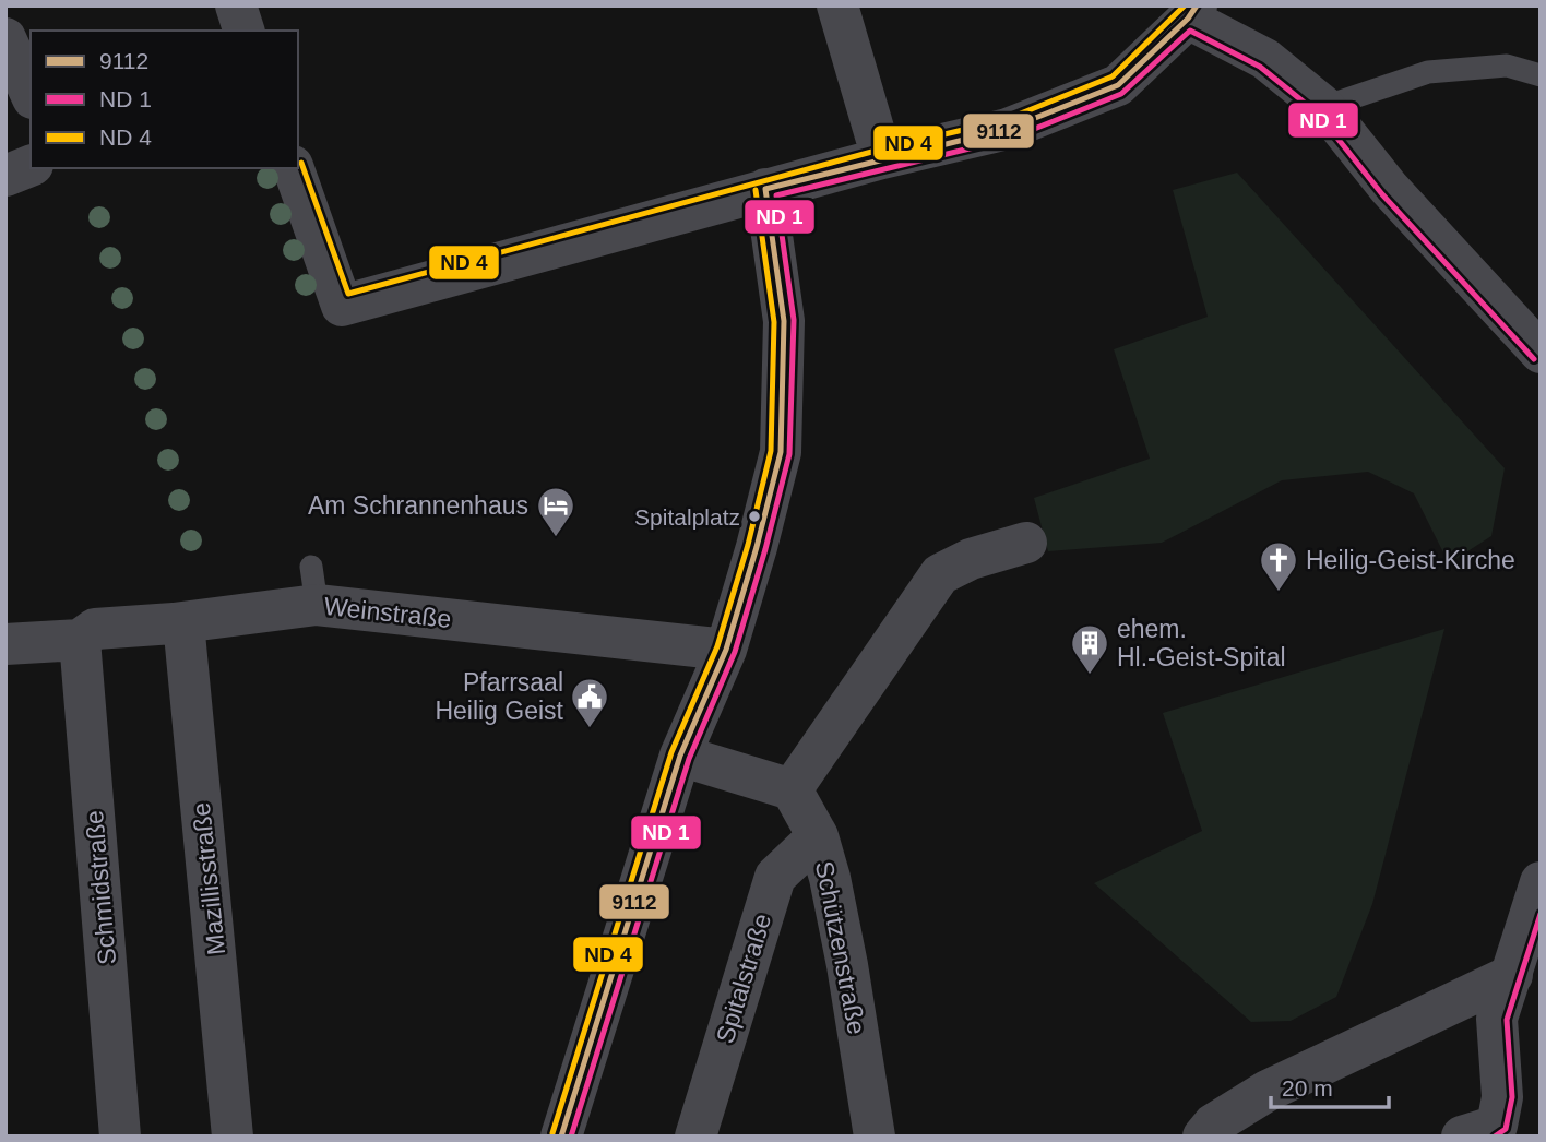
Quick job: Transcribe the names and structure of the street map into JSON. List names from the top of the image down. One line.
{"streets":{"street":["Weinstraße","Mazillisstraße","Schmidstraße","Schützenstraße","Spitalstraße"]},"crossings":[["Weinstraße","Mazillisstraße"],["Weinstraße","Schmidstraße"],["Schützenstraße","Spitalstraße"]],"places":{"other":["Spitalplatz"],"hotel":["Am Schrannenhaus"],"church":["Heilig-Geist-Kirche"],"building":["ehem. Hl.-Geist-Spital"],"public building":["Pfarrsaal Heilig Geist"]},"lines":["transit line 9112"],"legend":["9112","ND 1","ND 4"],"scale_bar":"20 m"}
